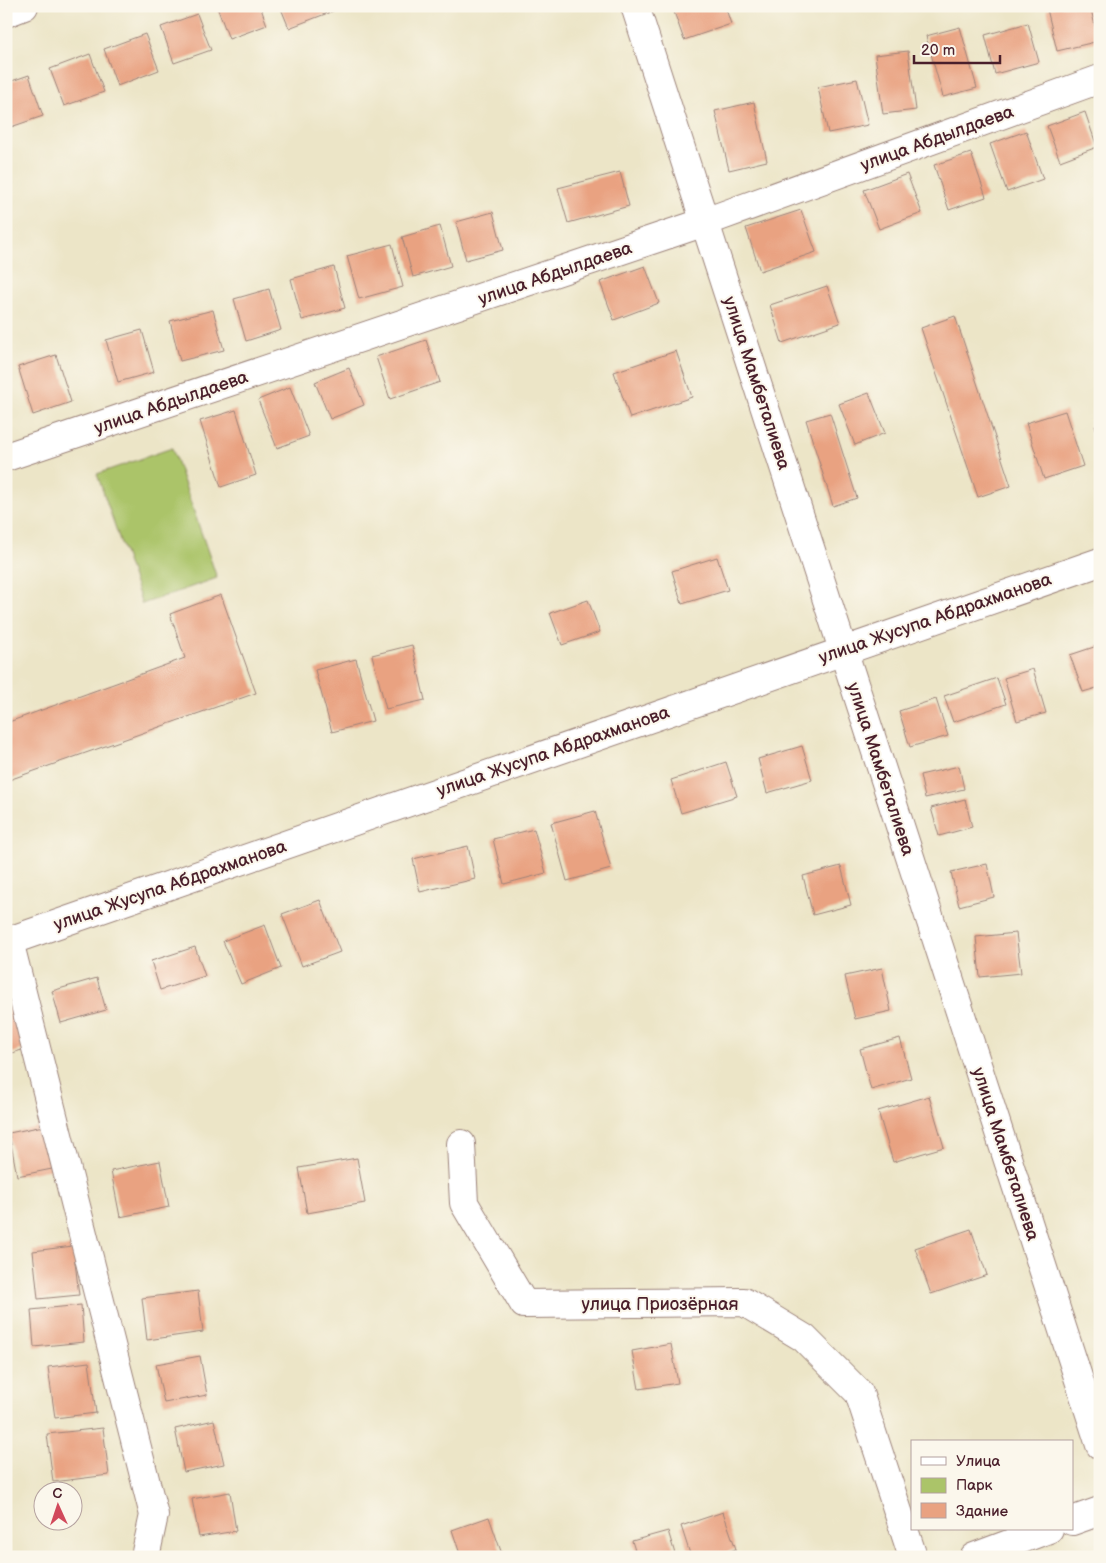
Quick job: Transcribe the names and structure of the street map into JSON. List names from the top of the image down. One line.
{"streets":{"main road":["улица Абдылдаева","улица Мамбеталиева","улица Жусупа Абдрахманова","улица Приозёрная"]},"crossings":[["улица Абдылдаева","улица Мамбеталиева"],["улица Мамбеталиева","улица Жусупа Абдрахманова"]],"legend":["Улица","Парк","Здание"],"scale_bar":"20 m","north":"top"}
